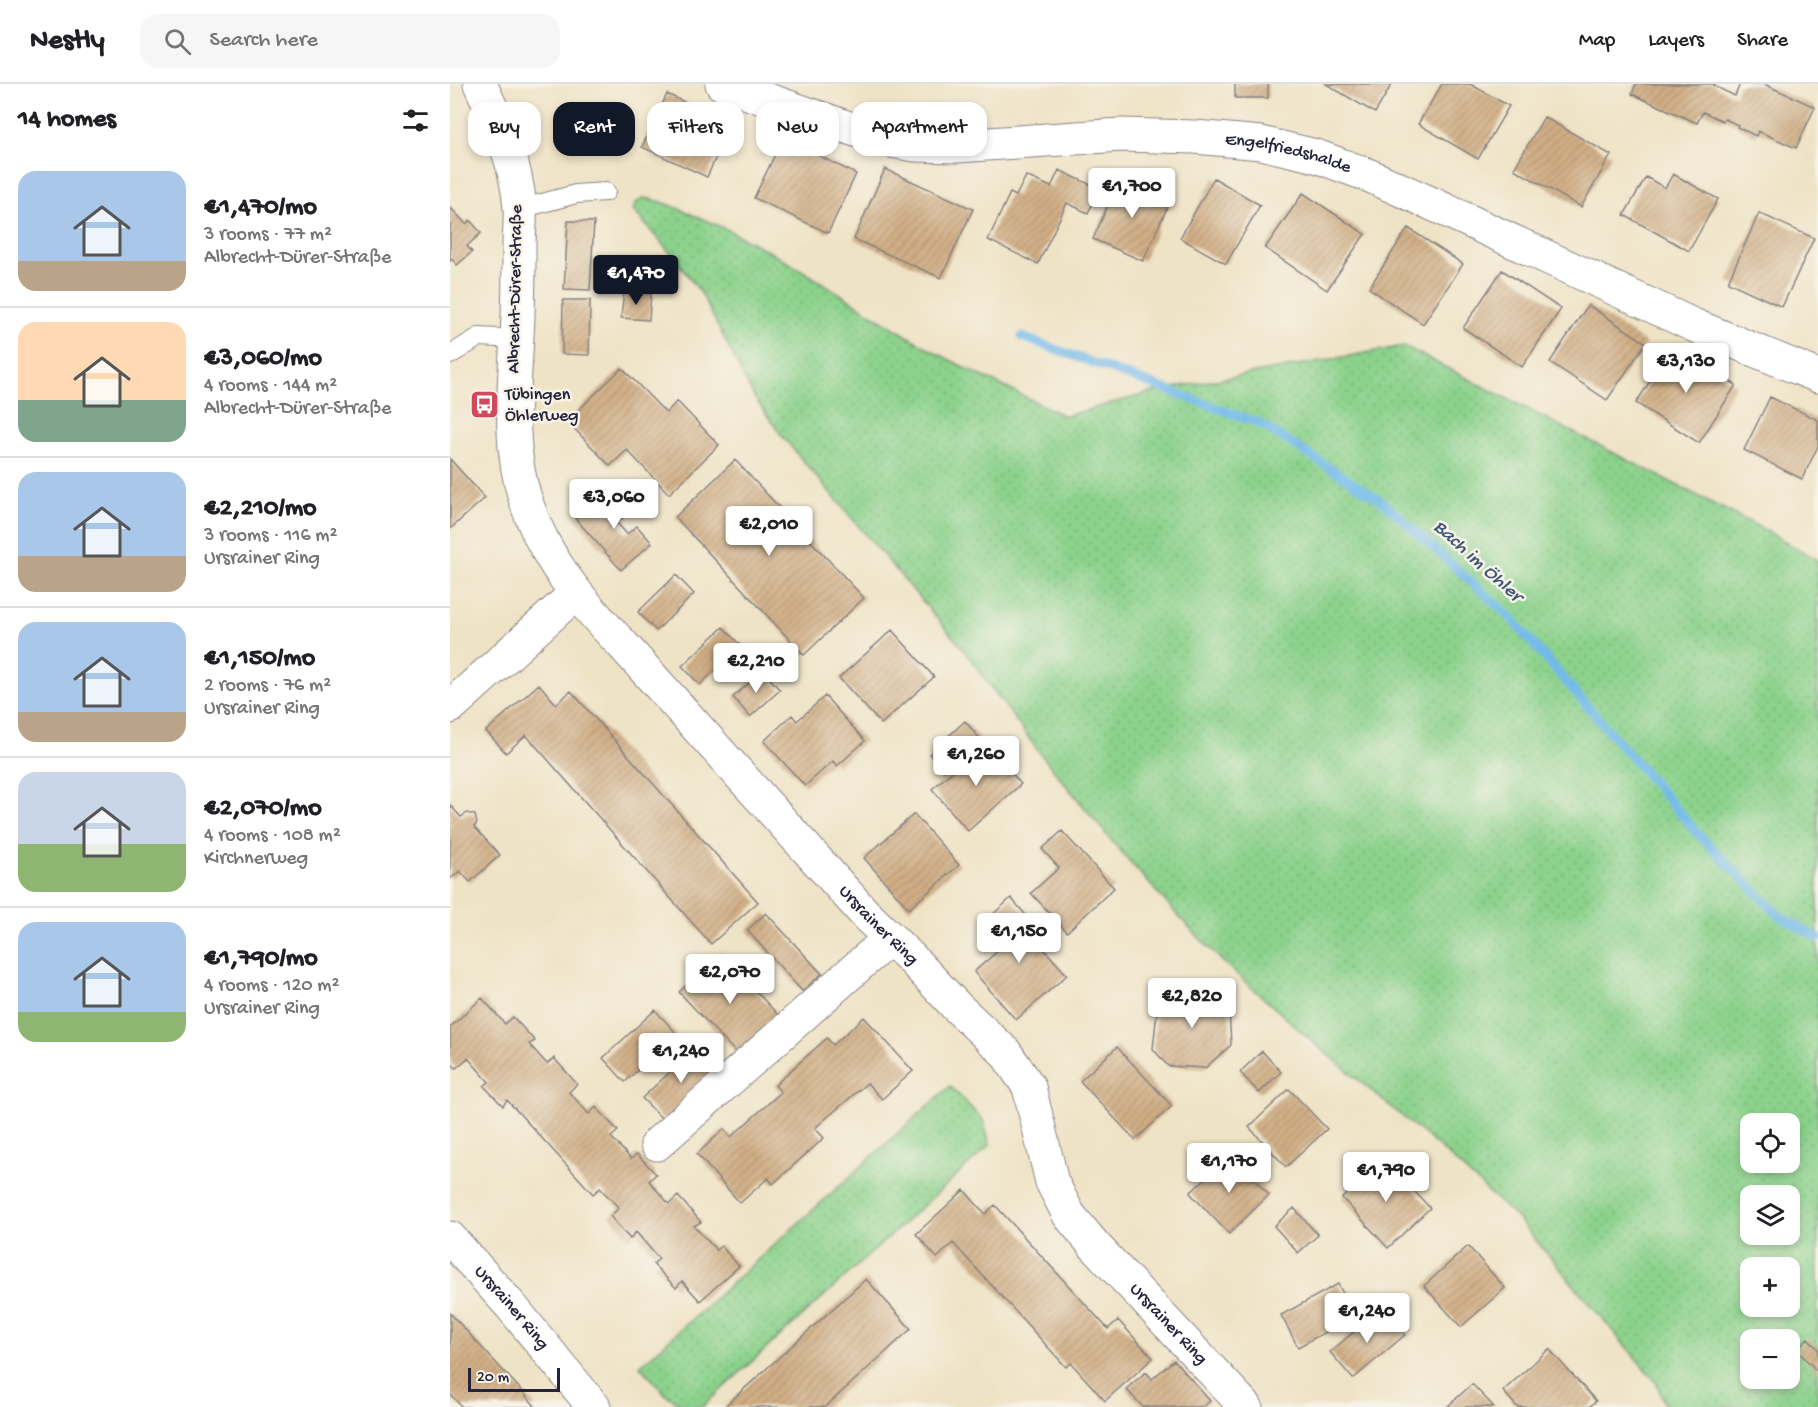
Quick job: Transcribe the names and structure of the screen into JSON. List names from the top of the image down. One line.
{"streets":{"street":["Engelfriedshalde","Albrecht-Dürer-Straße","Ursrainer Ring"]},"crossings":[["Albrecht-Dürer-Straße","Ursrainer Ring"]],"water":["Bach im Öhler"],"places":{"bus stop":["Tübingen Öhlerweg"]},"scale_bar":"20 m","page":{"header":"Nestly","search":"Search here","nav":["Map","Layers","Share"],"heading":"14 homes","chip":["Buy","Rent","Filters","New","Apartment"],"list":[{"name":"€1,470/mo","note":"3 rooms · 77 m² · Albrecht-Dürer-Straße"},{"name":"€3,060/mo","note":"4 rooms · 144 m² · Albrecht-Dürer-Straße"},{"name":"€2,210/mo","note":"3 rooms · 116 m² · Ursrainer Ring"},{"name":"€1,150/mo","note":"2 rooms · 76 m² · Ursrainer Ring"},{"name":"€2,070/mo","note":"4 rooms · 108 m² · Kirchnerweg"},{"name":"€1,790/mo","note":"4 rooms · 120 m² · Ursrainer Ring"}],"price":["€1,700","€1,470","€3,130","€3,060","€2,010","€2,210","€1,260","€1,150","€2,070","€2,820","€1,240","€1,170","€1,790","€1,240"],"map_buttons":["+","−"],"scale":"20 m"}}
